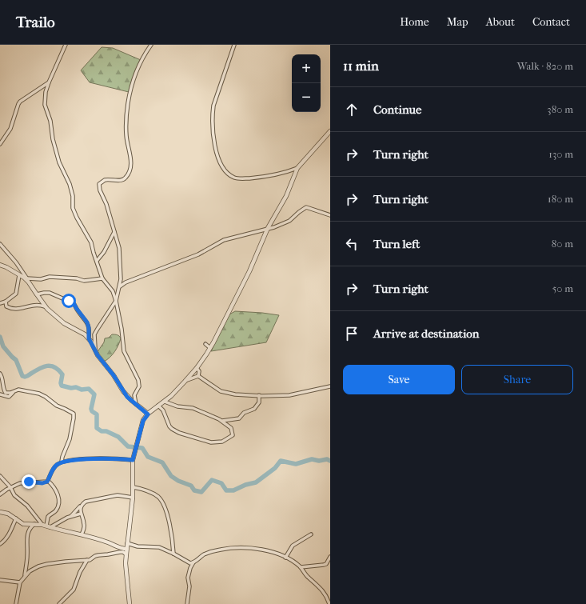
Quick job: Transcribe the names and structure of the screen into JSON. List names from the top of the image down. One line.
{"page":{"header":"Trailo","nav":["Home","Map","About","Contact"],"heading":["11 min","Walk · 820 m"],"map_buttons":["+","−"],"list":[["Continue","380 m"],["Turn right","130 m"],["Turn right","180 m"],["Turn left","80 m"],["Turn right","50 m"],"Arrive at destination"],"buttons":["Save","Share"]}}
